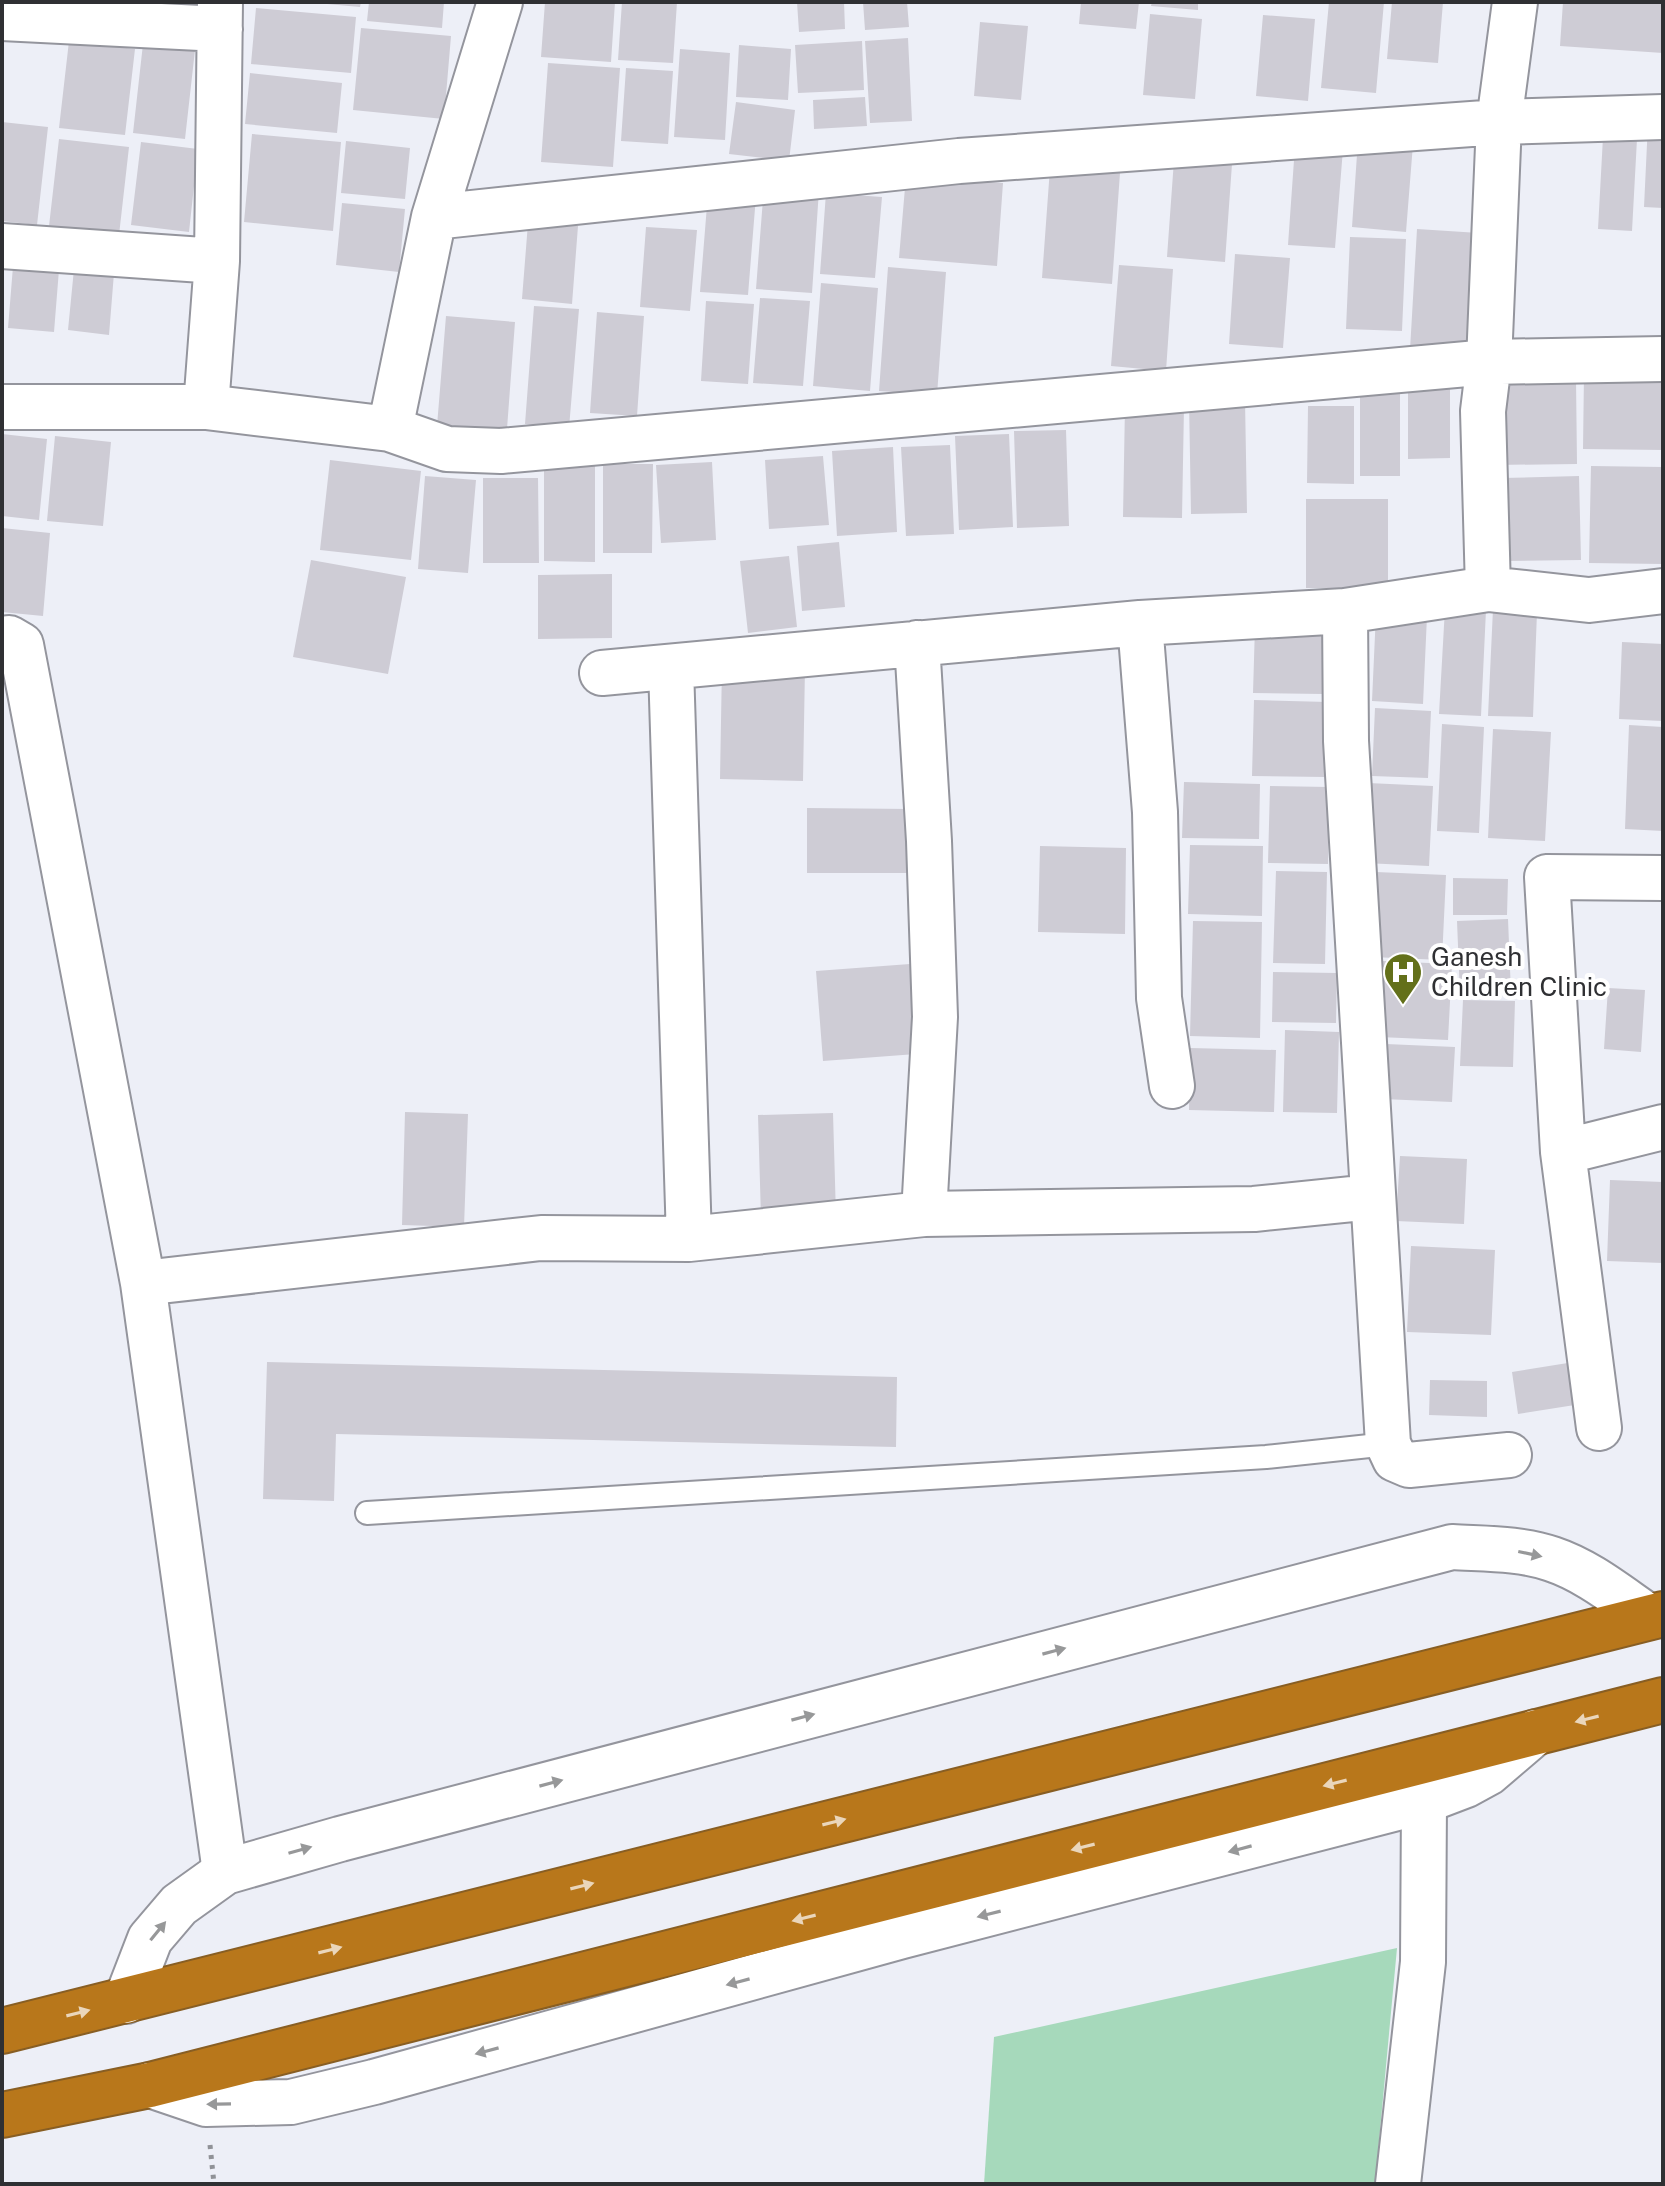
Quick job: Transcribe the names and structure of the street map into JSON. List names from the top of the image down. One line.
{"places":{"hospital":["Ganesh Children Clinic"]}}
